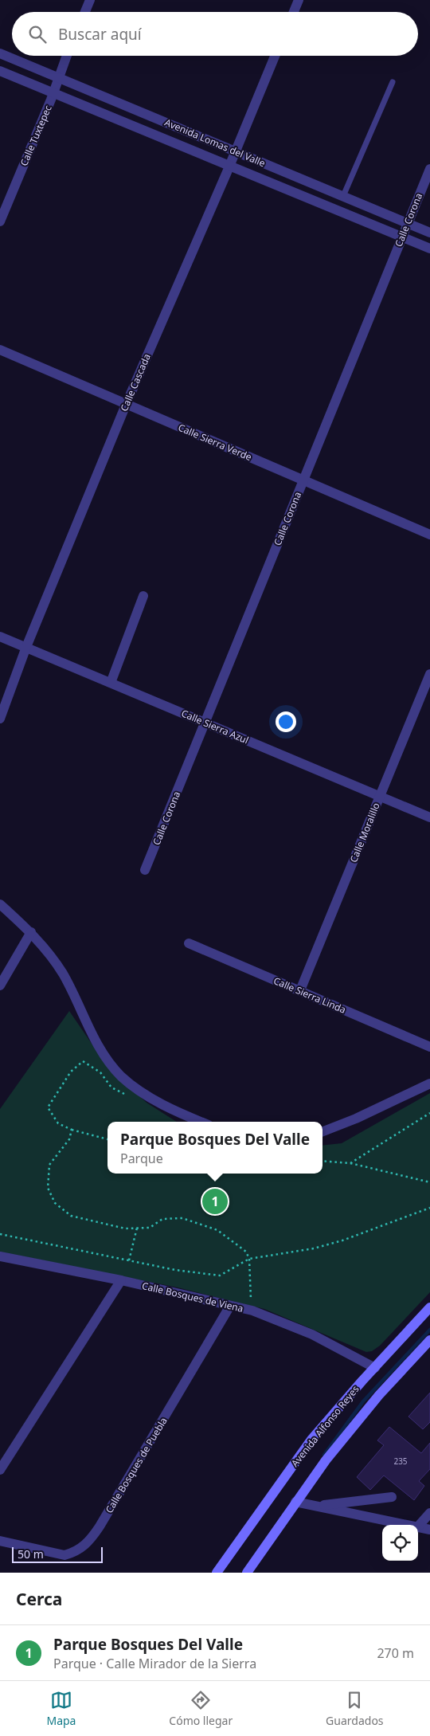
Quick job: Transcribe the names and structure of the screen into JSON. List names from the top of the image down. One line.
{"streets":{"main road":["Avenida Alfonso Reyes"],"street":["Calle Tuxtepec","Avenida Lomas del Valle","Calle Corona","Calle Cascada","Calle Sierra Verde","Calle Sierra Azul","Calle Moralillo","Calle Sierra Linda","Calle Bosques de Viena","Calle Bosques de Puebla"]},"crossings":[["Calle Tuxtepec","Avenida Lomas del Valle"],["Avenida Lomas del Valle","Calle Corona"],["Avenida Lomas del Valle","Calle Cascada"],["Calle Corona","Calle Sierra Verde"],["Calle Corona","Calle Sierra Azul"],["Calle Cascada","Calle Sierra Verde"],["Calle Cascada","Calle Sierra Azul"],["Calle Sierra Azul","Calle Moralillo"],["Calle Moralillo","Calle Sierra Linda"],["Calle Bosques de Viena","Avenida Alfonso Reyes"],["Calle Bosques de Viena","Calle Bosques de Puebla"]],"house_numbers":["235"],"scale_bar":"50 m","page":{"search":"Buscar aquí","popup":["Parque Bosques Del Valle","Parque"],"pins":"1","scale":"50 m","heading":"Cerca","list":[{"mark":"1","name":"Parque Bosques Del Valle","note":"Parque · Calle Mirador de la Sierra","value":"270 m"}],"nav":["Mapa","Cómo llegar","Guardados"]}}
